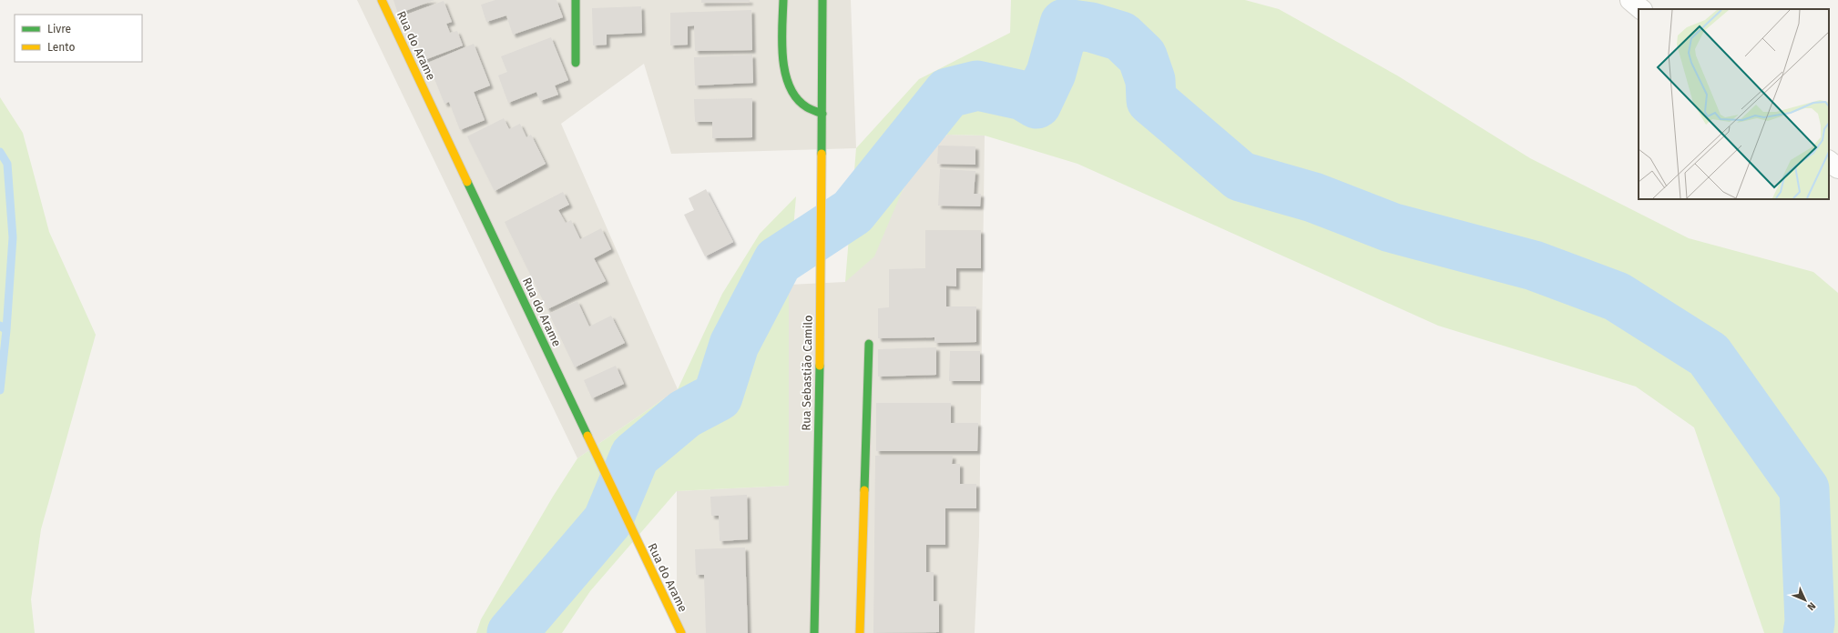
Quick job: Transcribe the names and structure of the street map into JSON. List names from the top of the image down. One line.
{"streets":{"street":["Rua do Arame","Rua Sebastião Camilo"]},"legend":["Livre","Lento"],"north":"bottom right"}
